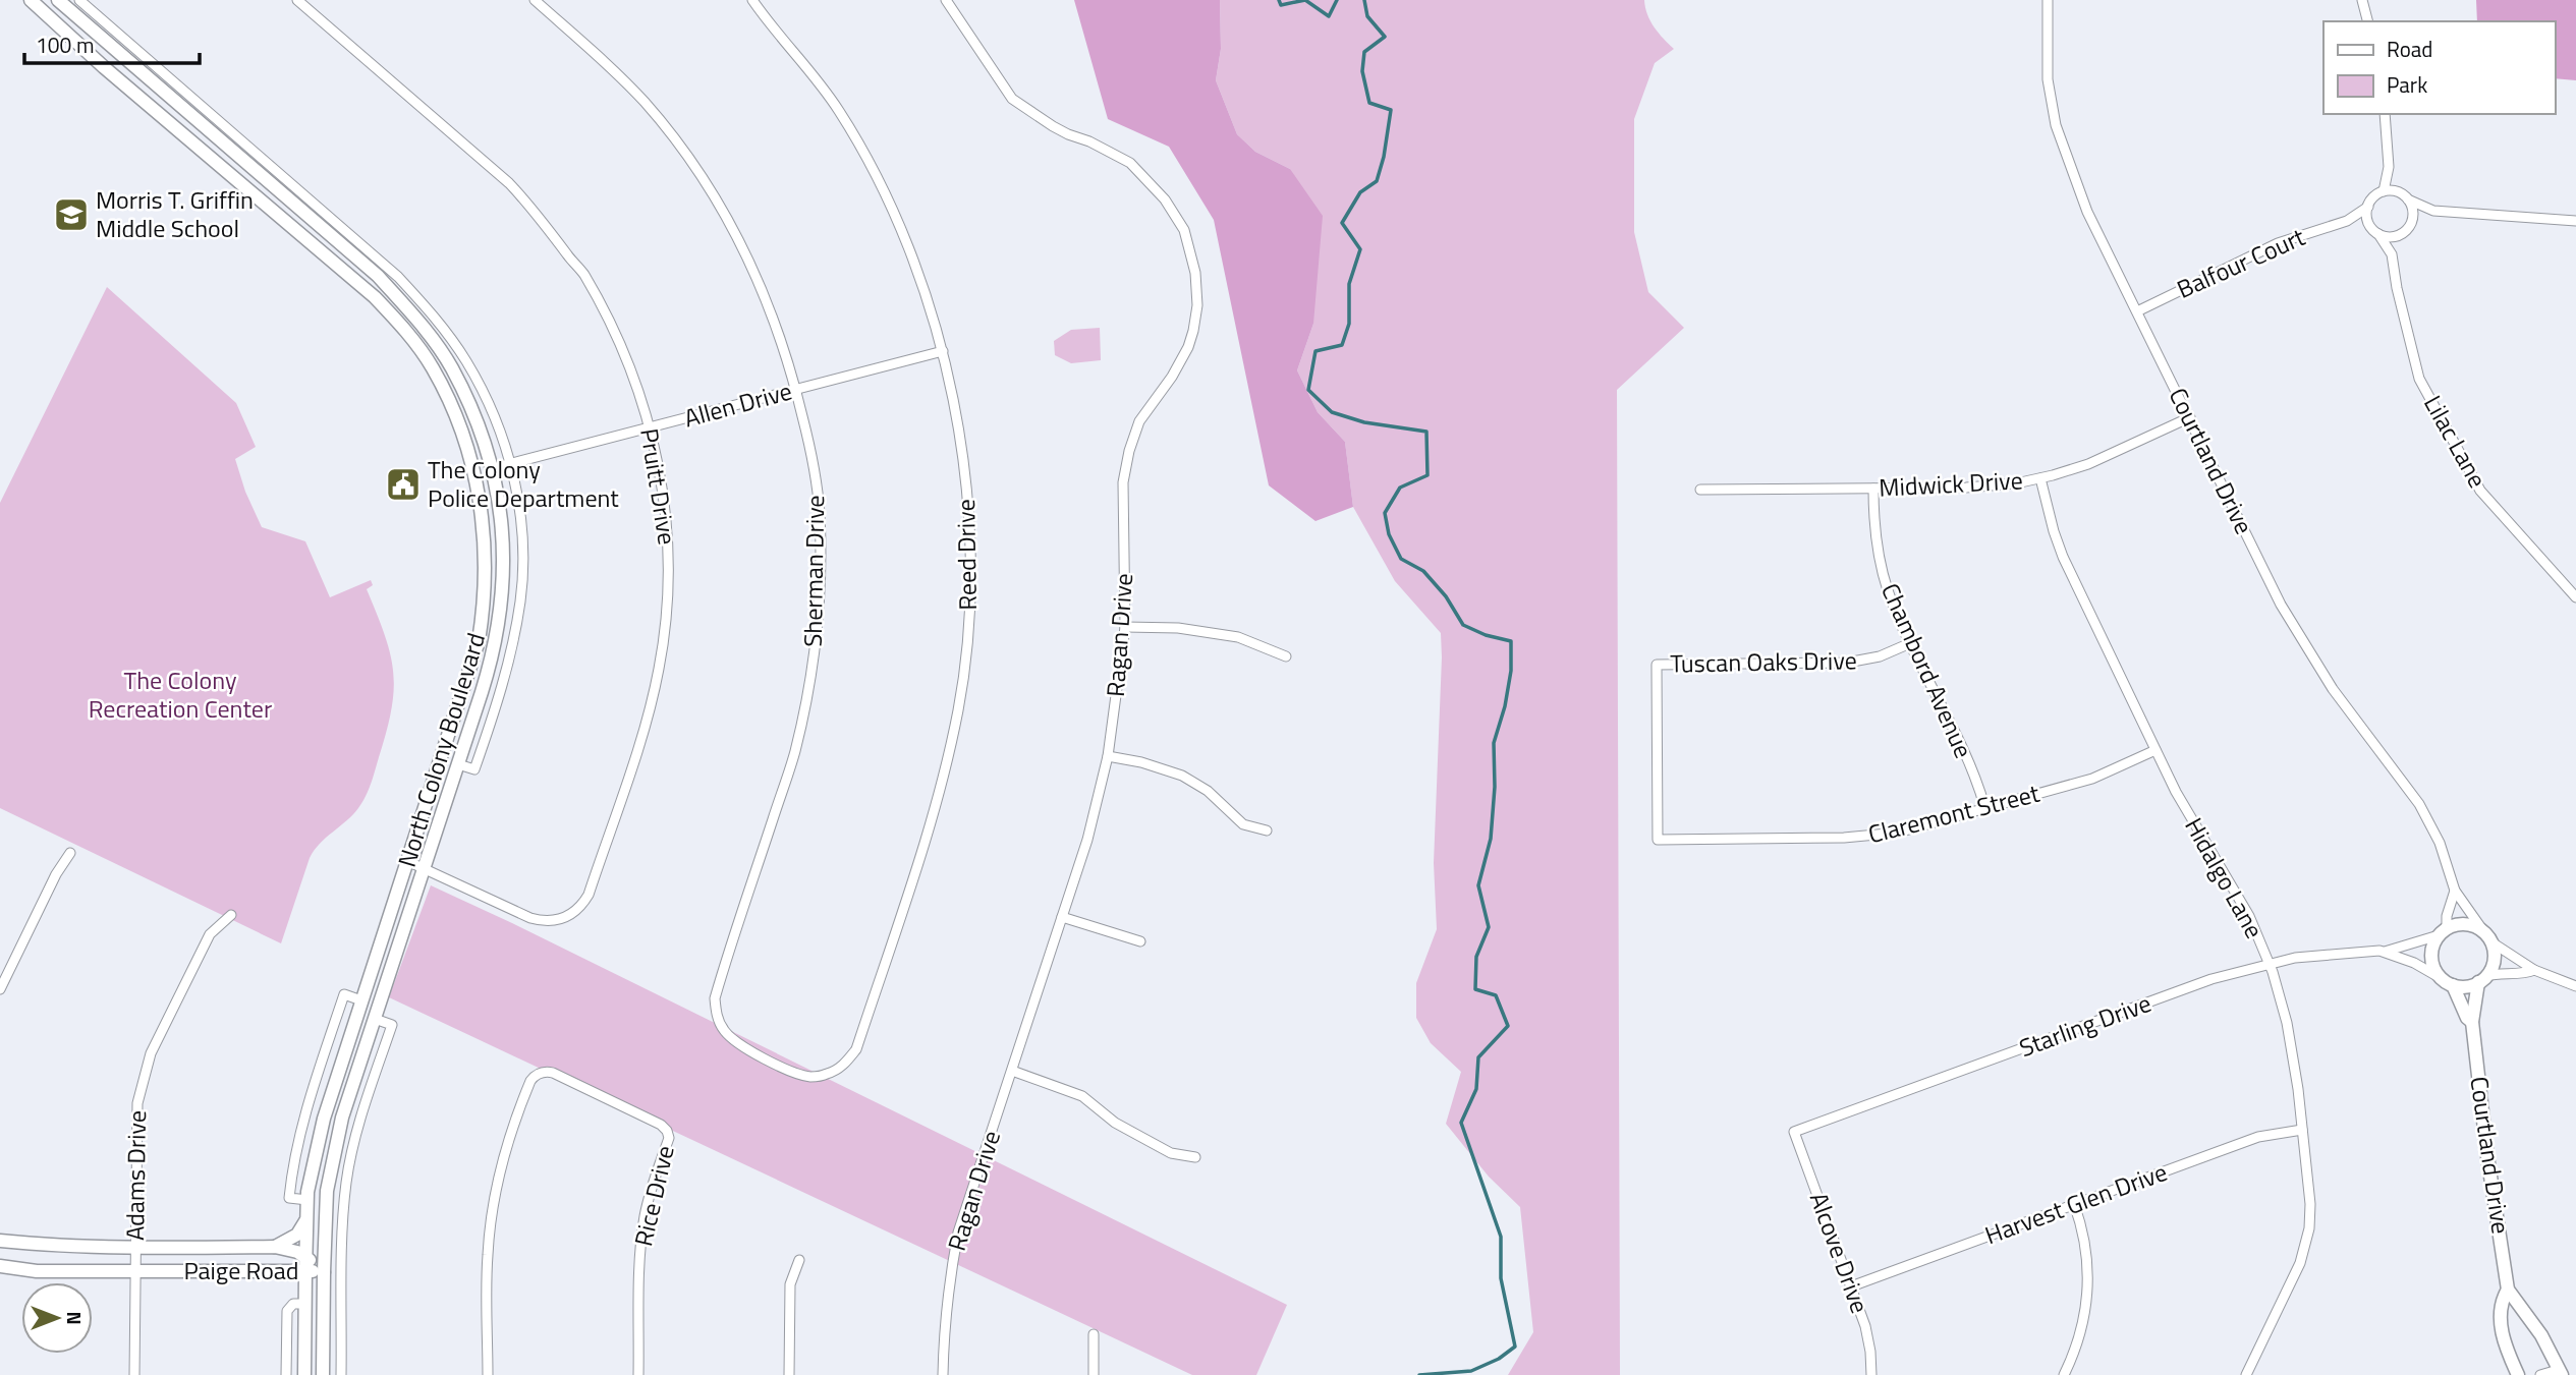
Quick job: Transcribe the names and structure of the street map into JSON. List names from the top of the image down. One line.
{"streets":{"main road":["Courtland Drive","North Colony Boulevard","Paige Road"],"street":["Balfour Court","Allen Drive","Lilac Lane","Midwick Drive","Pruitt Drive","Reed Drive","Sherman Drive","Ragan Drive","Tuscan Oaks Drive","Chambord Avenue","Claremont Street","Hidalgo Lane","Starling Drive","Adams Drive","Rice Drive","Harvest Glen Drive","Alcove Drive"]},"crossings":[["Balfour Court","Lilac Lane"],["Balfour Court","Courtland Drive"],["Allen Drive","Pruitt Drive"],["Allen Drive","Reed Drive"],["Allen Drive","Sherman Drive"],["Allen Drive","North Colony Boulevard"],["Courtland Drive","Midwick Drive"],["Courtland Drive","Starling Drive"],["Midwick Drive","Chambord Avenue"],["Midwick Drive","Hidalgo Lane"],["Pruitt Drive","North Colony Boulevard"],["Reed Drive","Sherman Drive"],["Tuscan Oaks Drive","Chambord Avenue"],["Tuscan Oaks Drive","Claremont Street"],["Chambord Avenue","Claremont Street"],["North Colony Boulevard","Paige Road"],["Claremont Street","Hidalgo Lane"],["Hidalgo Lane","Starling Drive"],["Hidalgo Lane","Harvest Glen Drive"],["Starling Drive","Alcove Drive"],["Adams Drive","Paige Road"],["Harvest Glen Drive","Alcove Drive"]],"parks":["The Colony Recreation Center"],"places":{"school or university":["Morris T. Griffin Middle School"],"public building":["The Colony Police Department"]},"legend":["Road","Park"],"scale_bar":"100 m","north":"right"}
